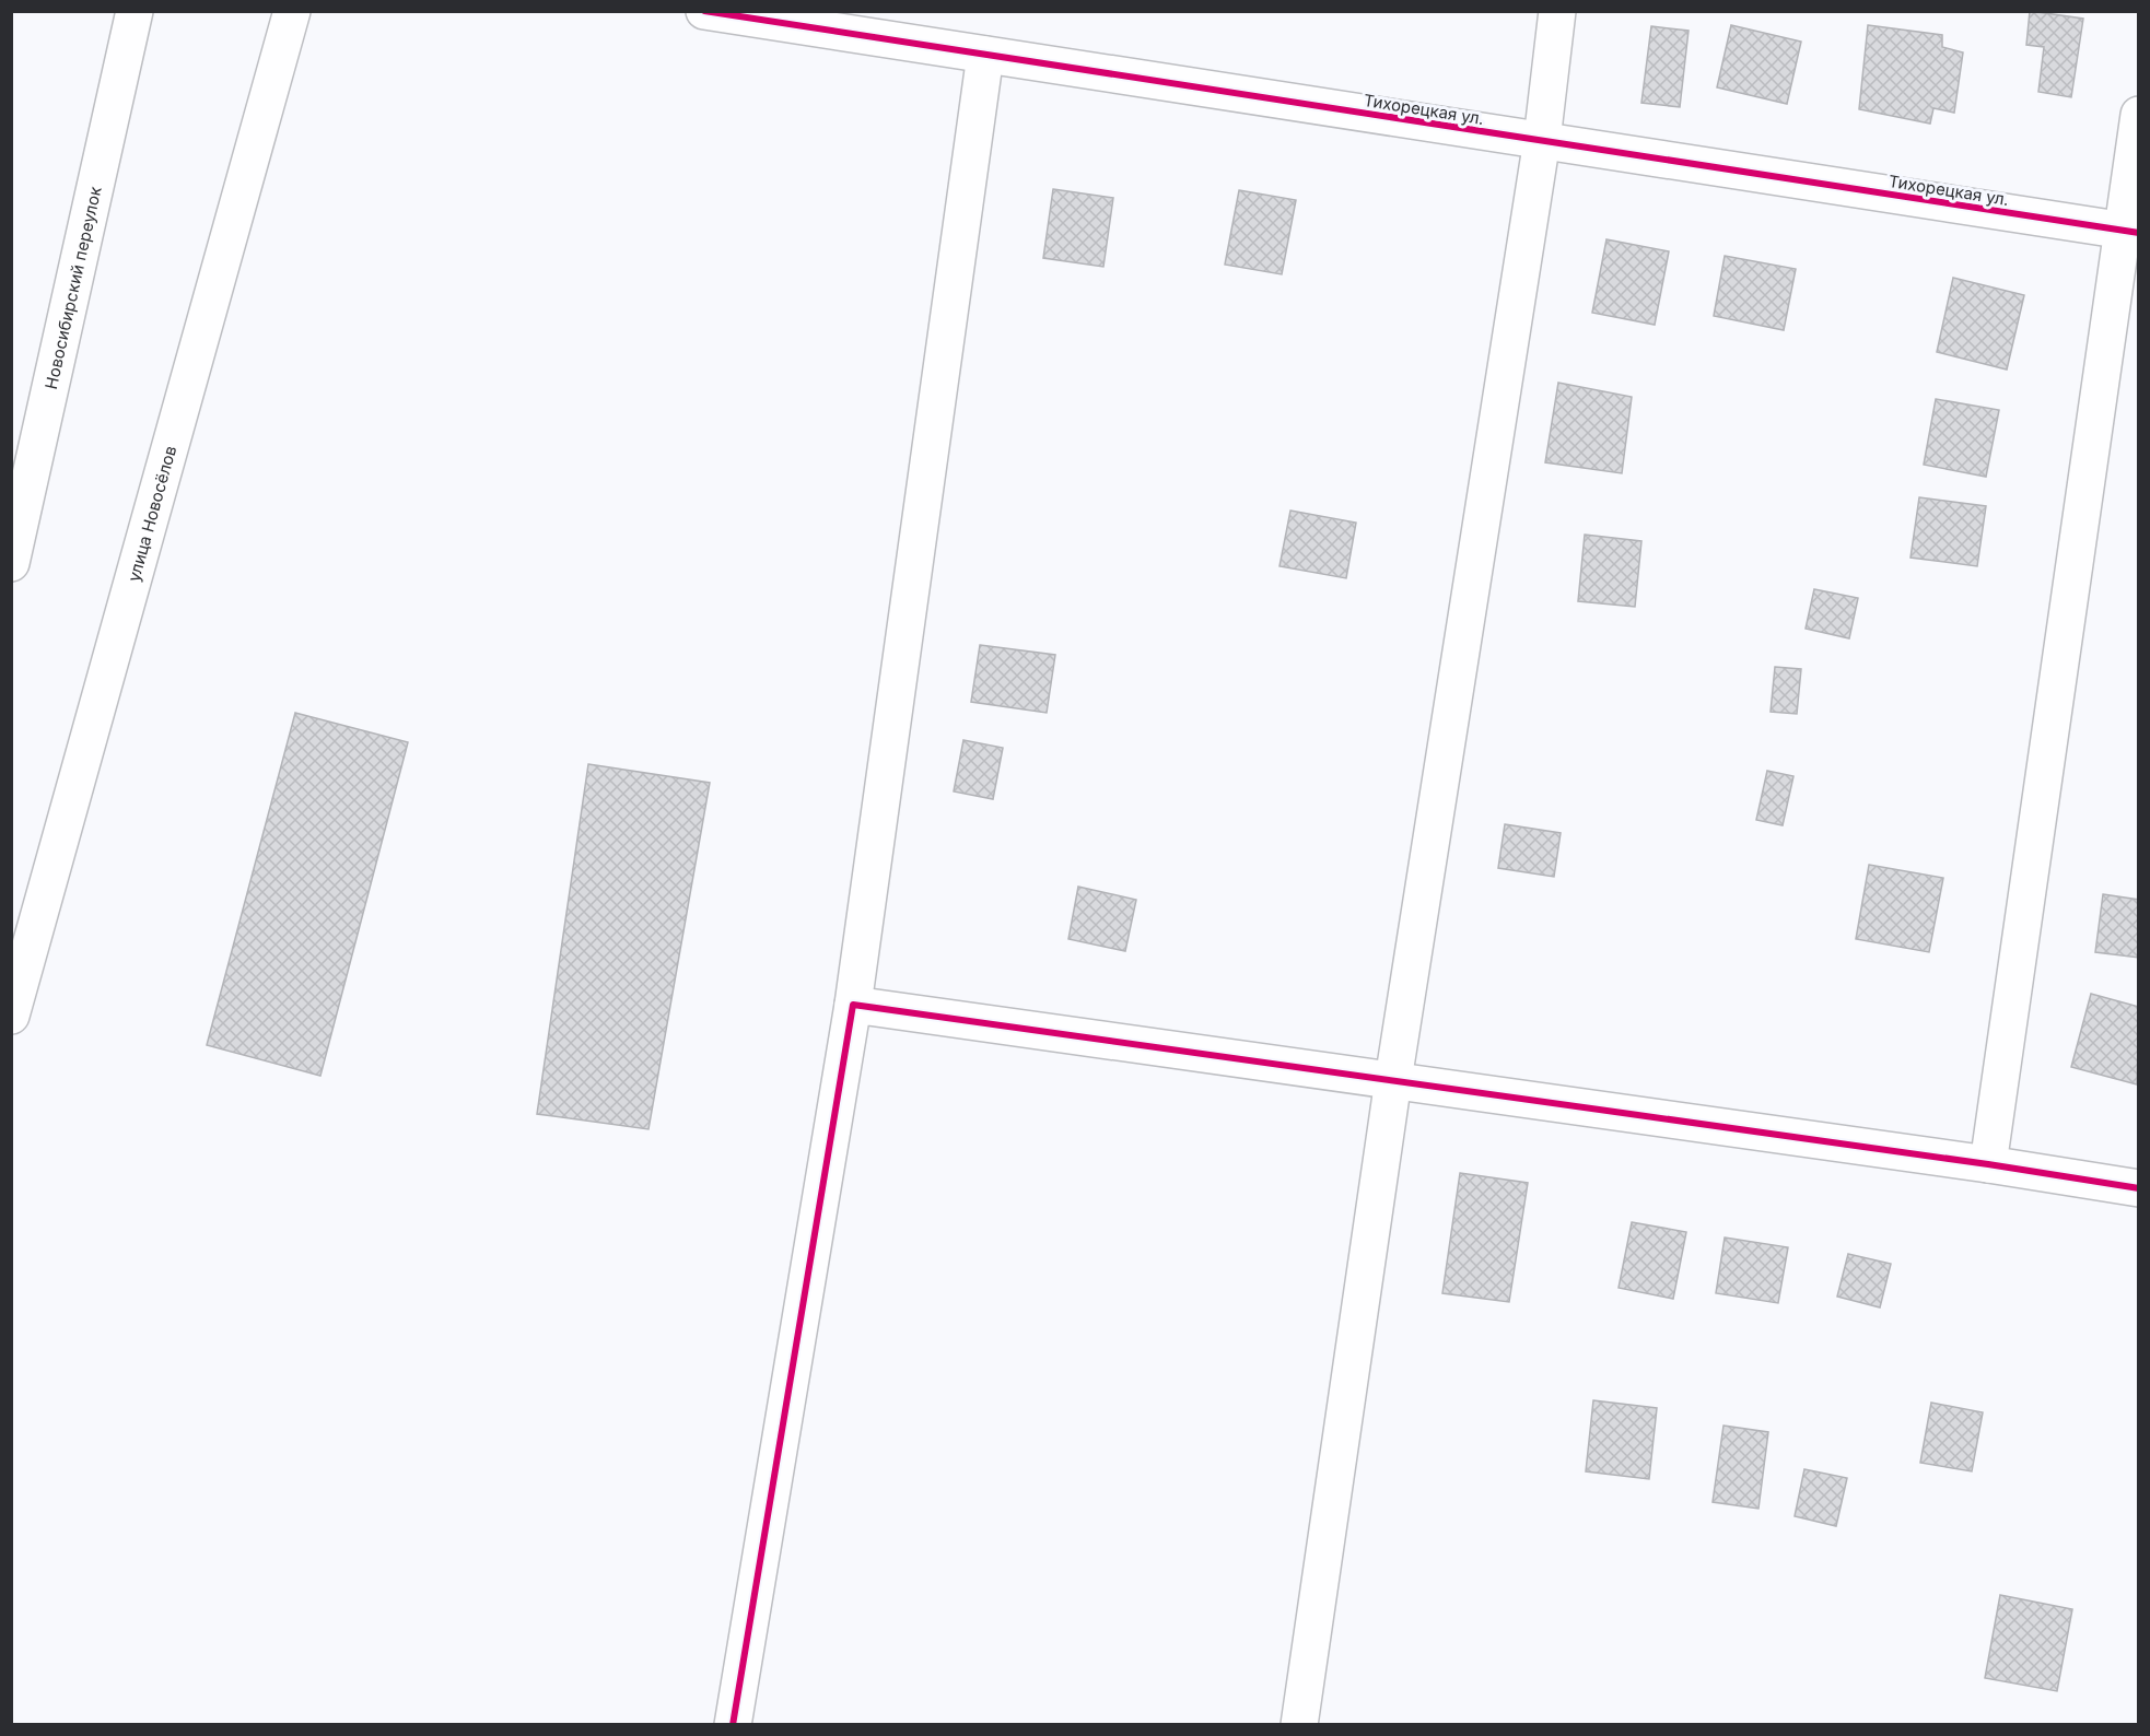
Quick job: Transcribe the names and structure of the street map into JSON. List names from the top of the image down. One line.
{"streets":{"street":["Тихорецкая ул.","Новосибирский переулок","улица Новосёлов"]}}
